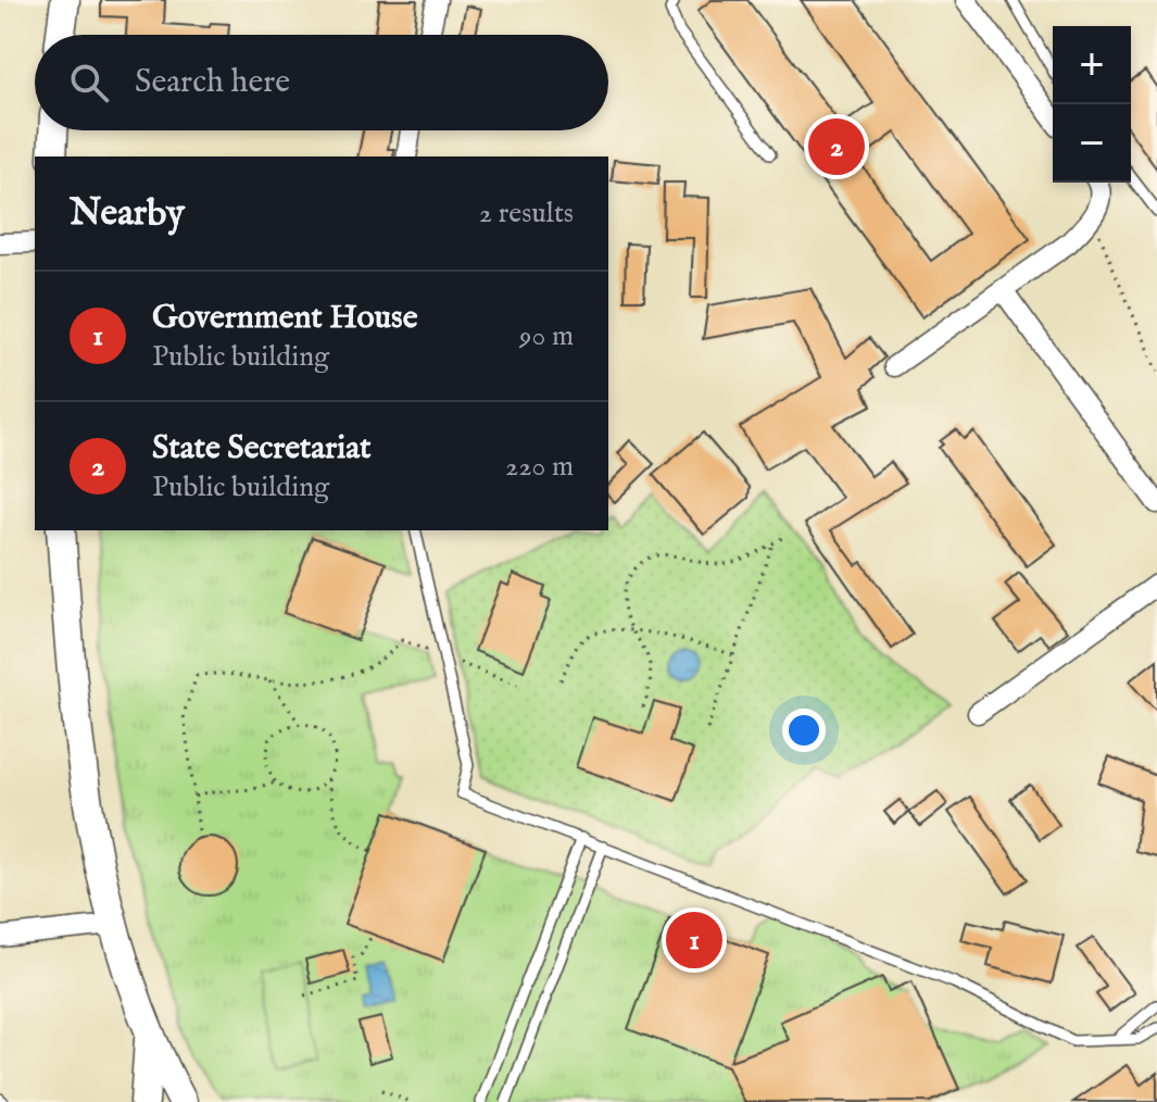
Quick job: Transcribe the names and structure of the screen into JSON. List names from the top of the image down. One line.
{"page":{"map_buttons":["+","−"],"search":"Search here","pins":["2","1"],"heading":["Nearby","2 results"],"list":[{"mark":"1","name":"Government House","note":"Public building","value":"90 m"},{"mark":"2","name":"State Secretariat","note":"Public building","value":"220 m"}]}}
